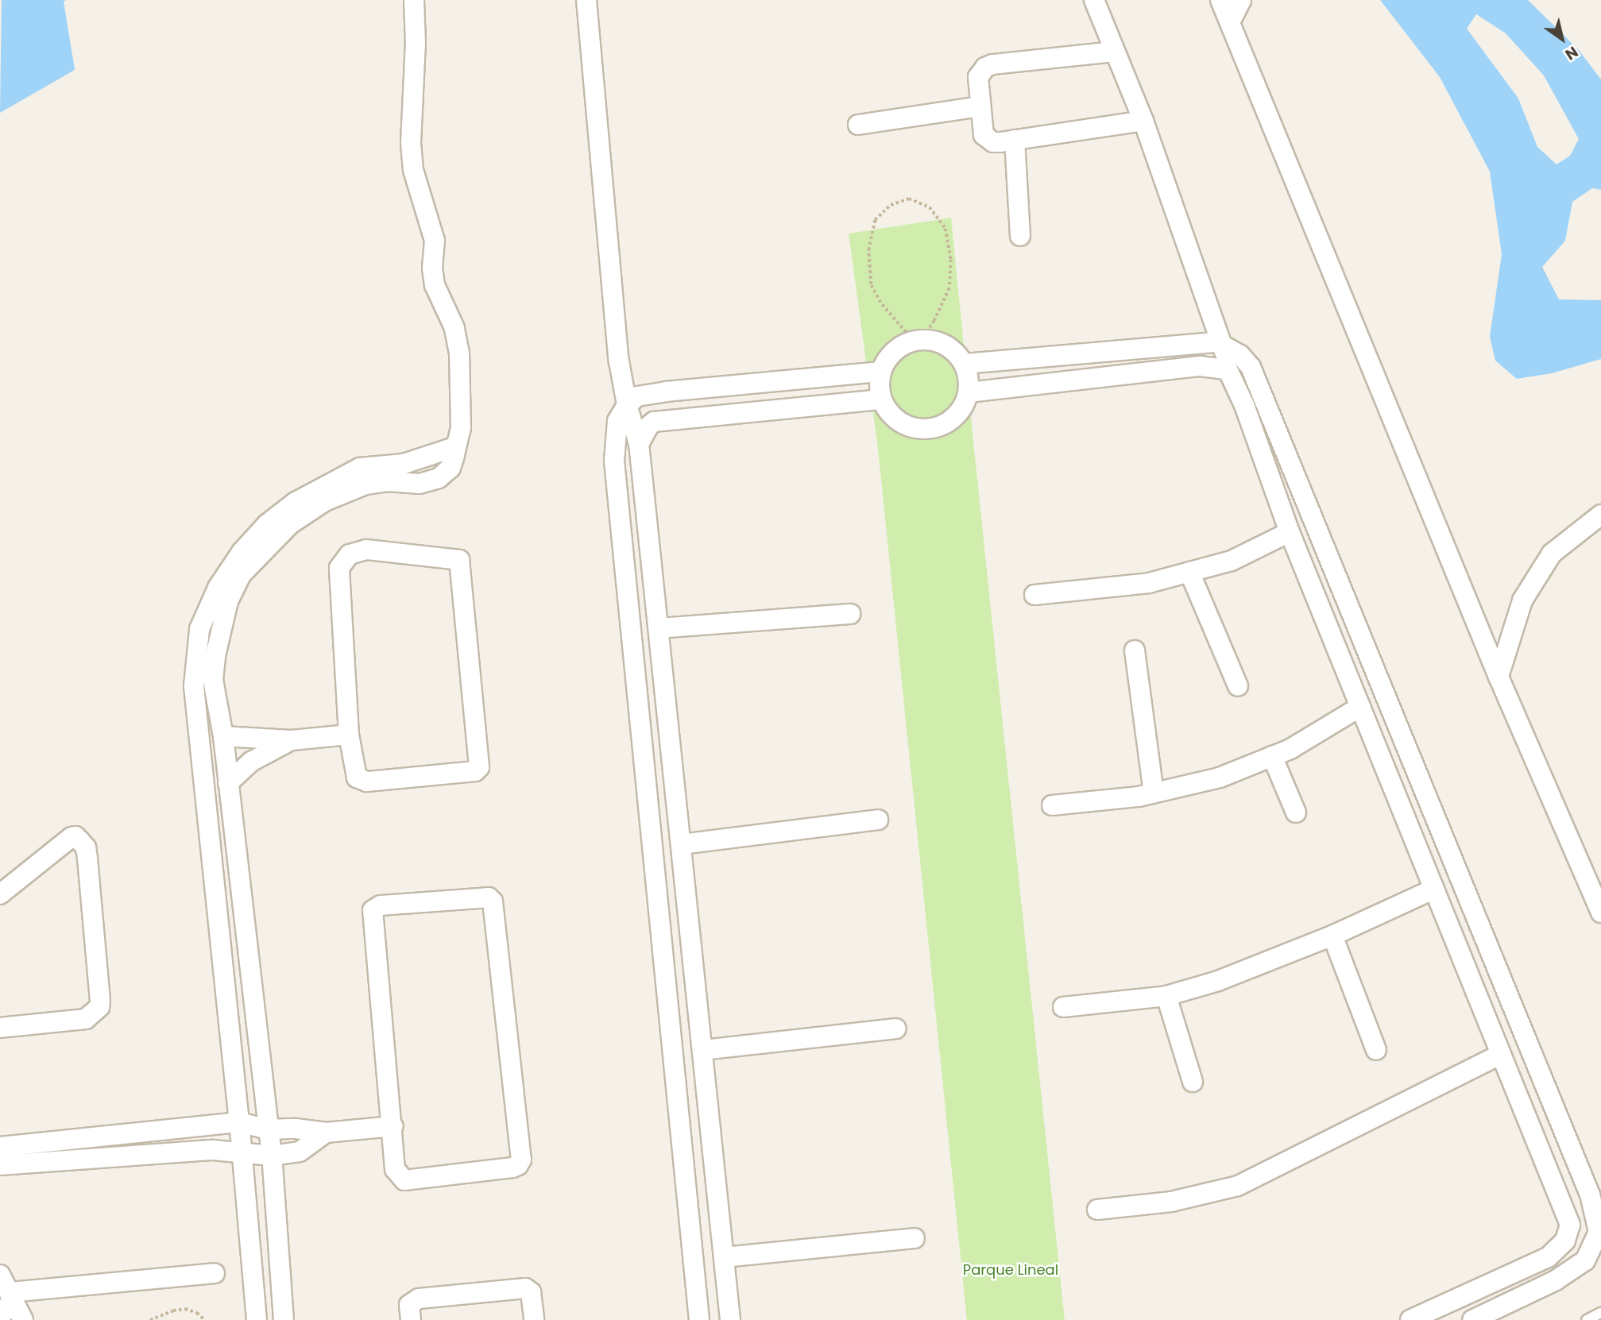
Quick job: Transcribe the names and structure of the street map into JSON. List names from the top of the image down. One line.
{"parks":["Parque Lineal"],"north":"bottom right"}
